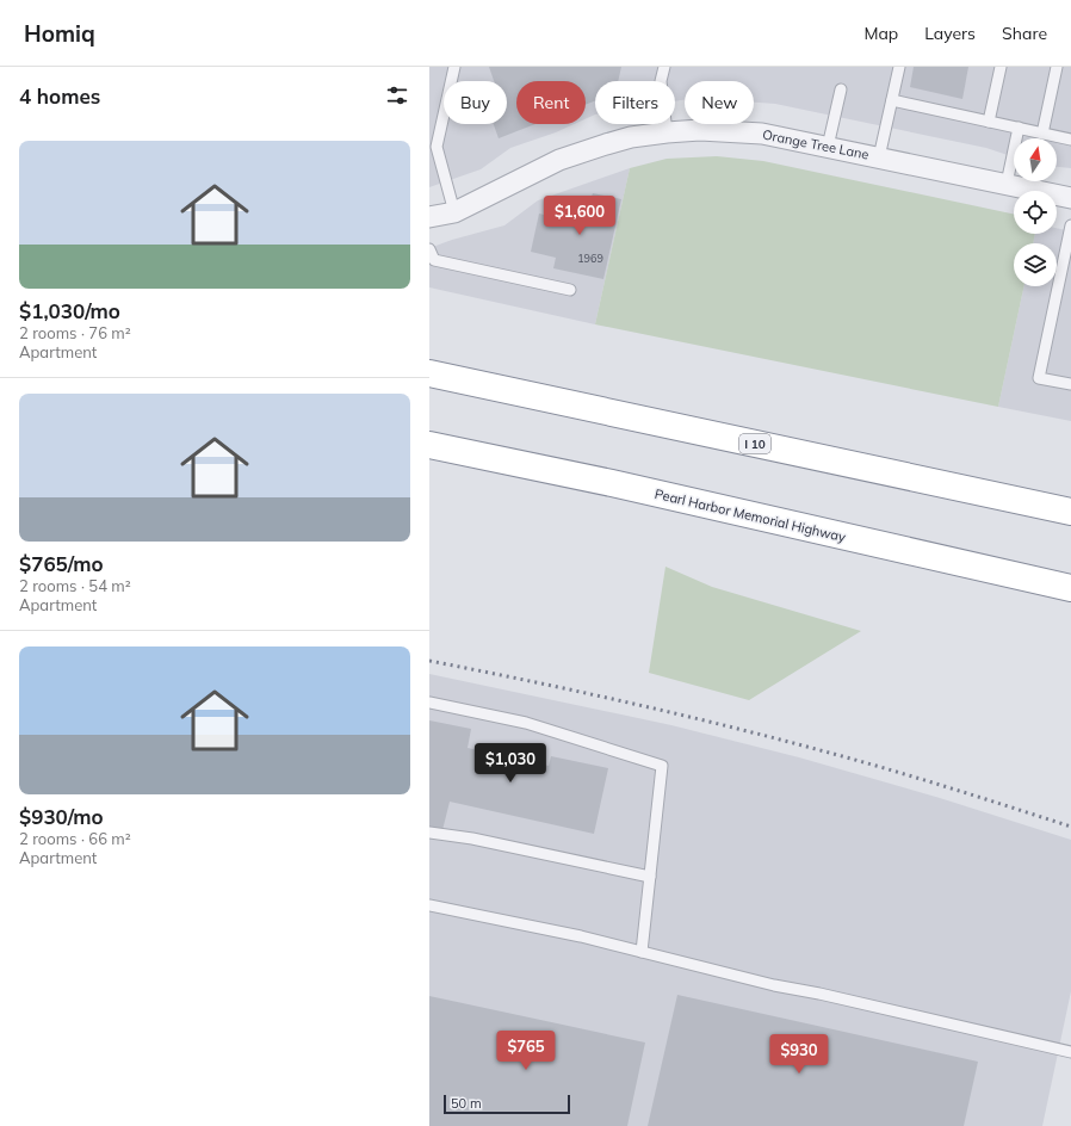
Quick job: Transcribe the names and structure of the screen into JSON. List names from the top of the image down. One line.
{"streets":{"highway":["I 10","Pearl Harbor Memorial Highway"],"street":["Orange Tree Lane"]},"house_numbers":["1969"],"scale_bar":"50 m","north":"top","page":{"header":"Homiq","nav":["Map","Layers","Share"],"heading":"4 homes","chip":["Buy","Rent","Filters","New"],"list":[{"name":"$1,030/mo","note":"2 rooms · 76 m² · Apartment"},{"name":"$765/mo","note":"2 rooms · 54 m² · Apartment"},{"name":"$930/mo","note":"2 rooms · 66 m² · Apartment"}],"price":["$1,600","$1,030","$765","$930"],"scale":"50 m"}}
